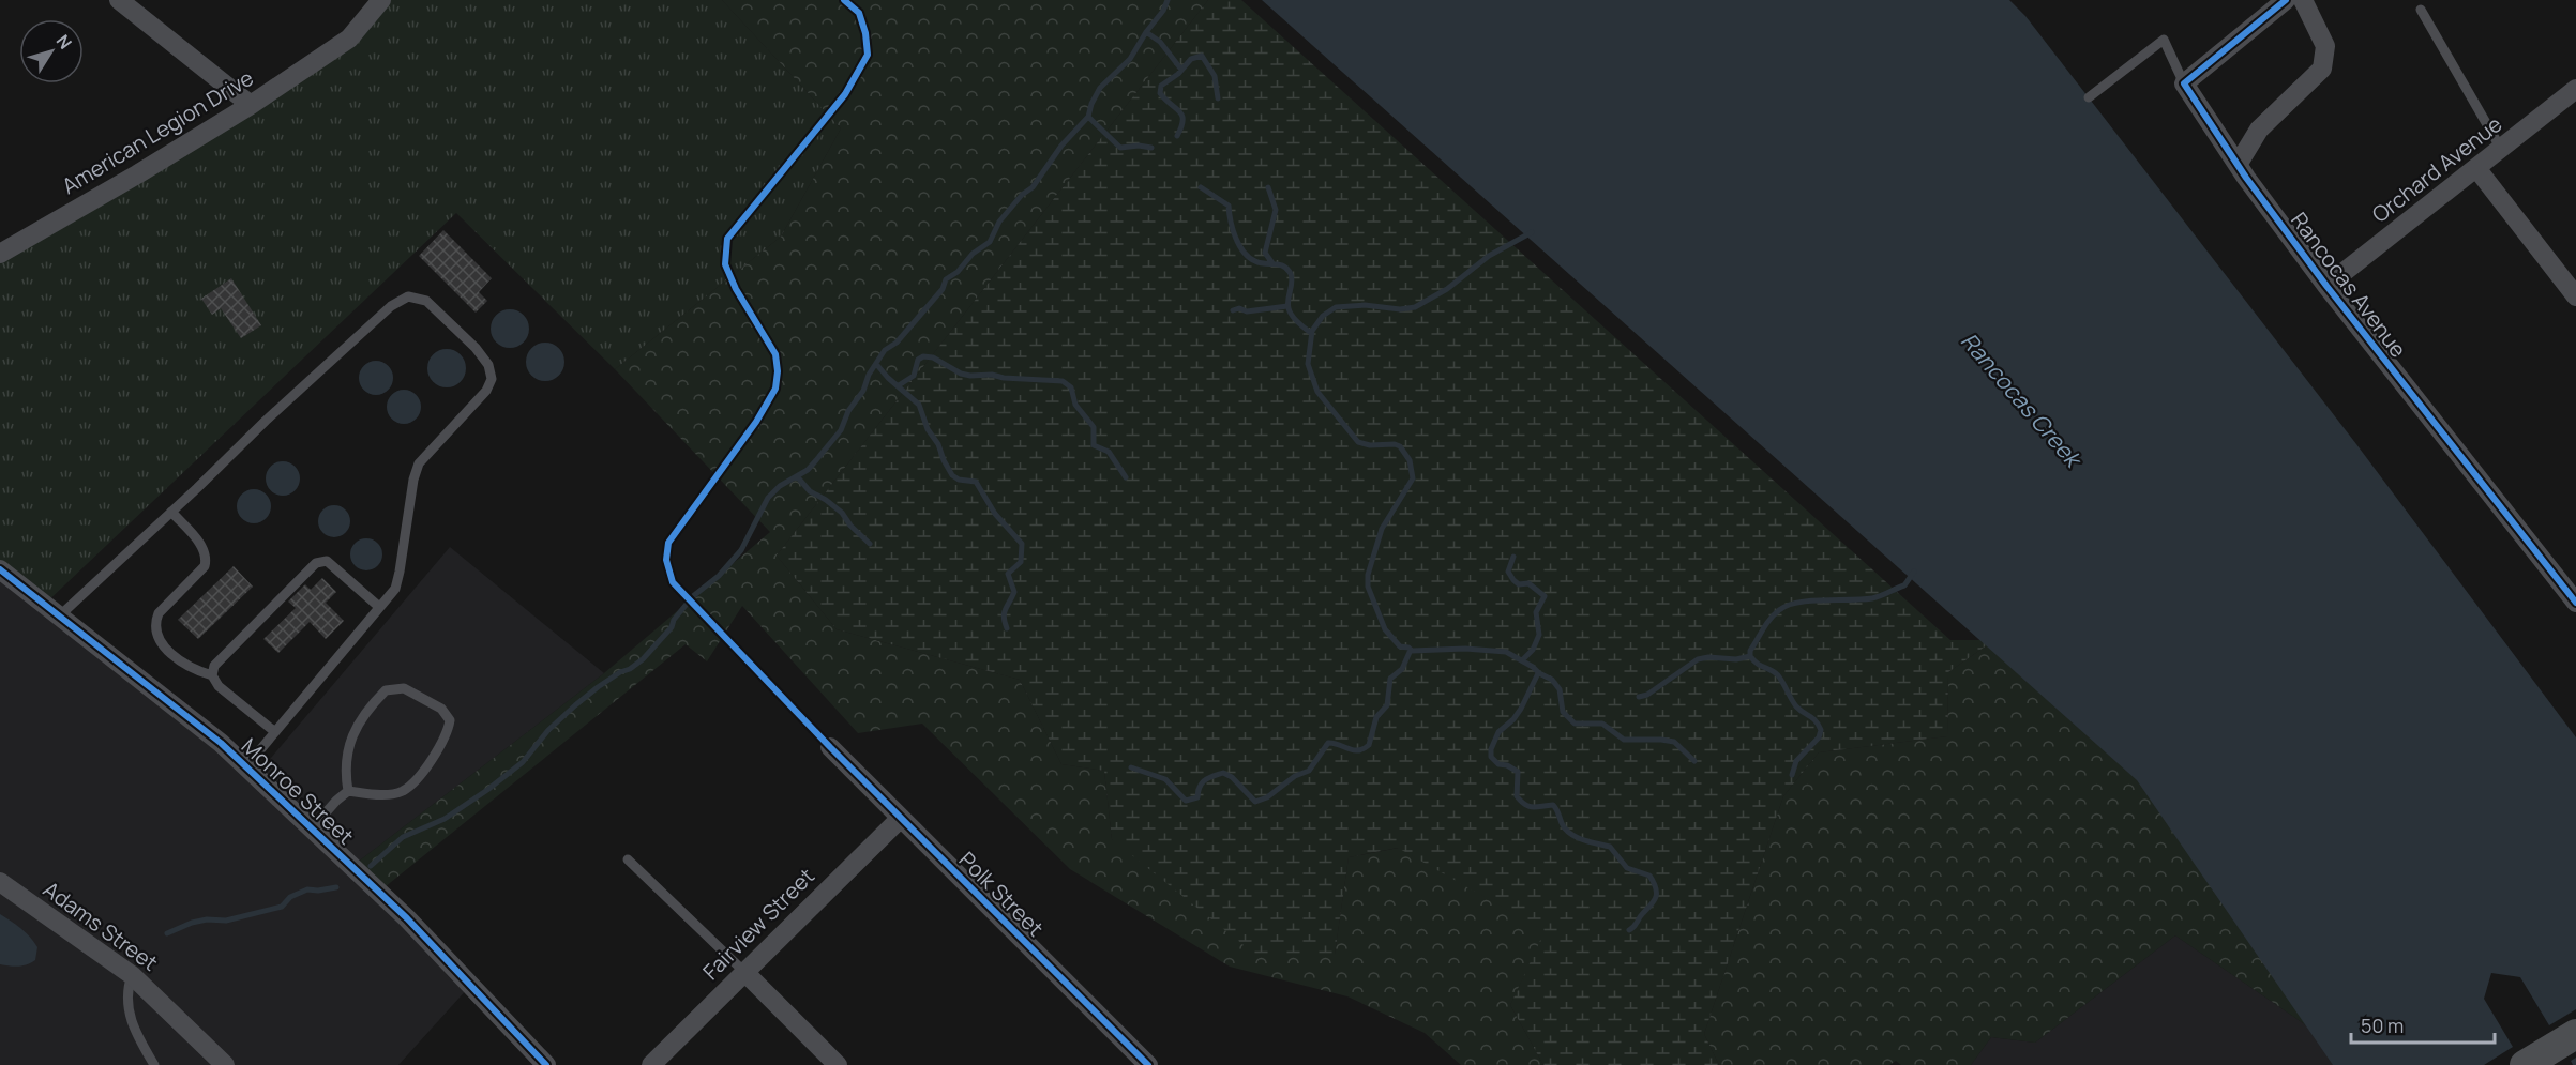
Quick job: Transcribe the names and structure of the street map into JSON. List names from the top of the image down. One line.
{"streets":{"street":["American Legion Drive","Orchard Avenue","Rancocas Avenue","Monroe Street","Polk Street","Fairview Street","Adams Street"]},"crossings":[["Orchard Avenue","Rancocas Avenue"],["Polk Street","Fairview Street"]],"water":["Rancocas Creek"],"scale_bar":"50 m","north":"top right"}
